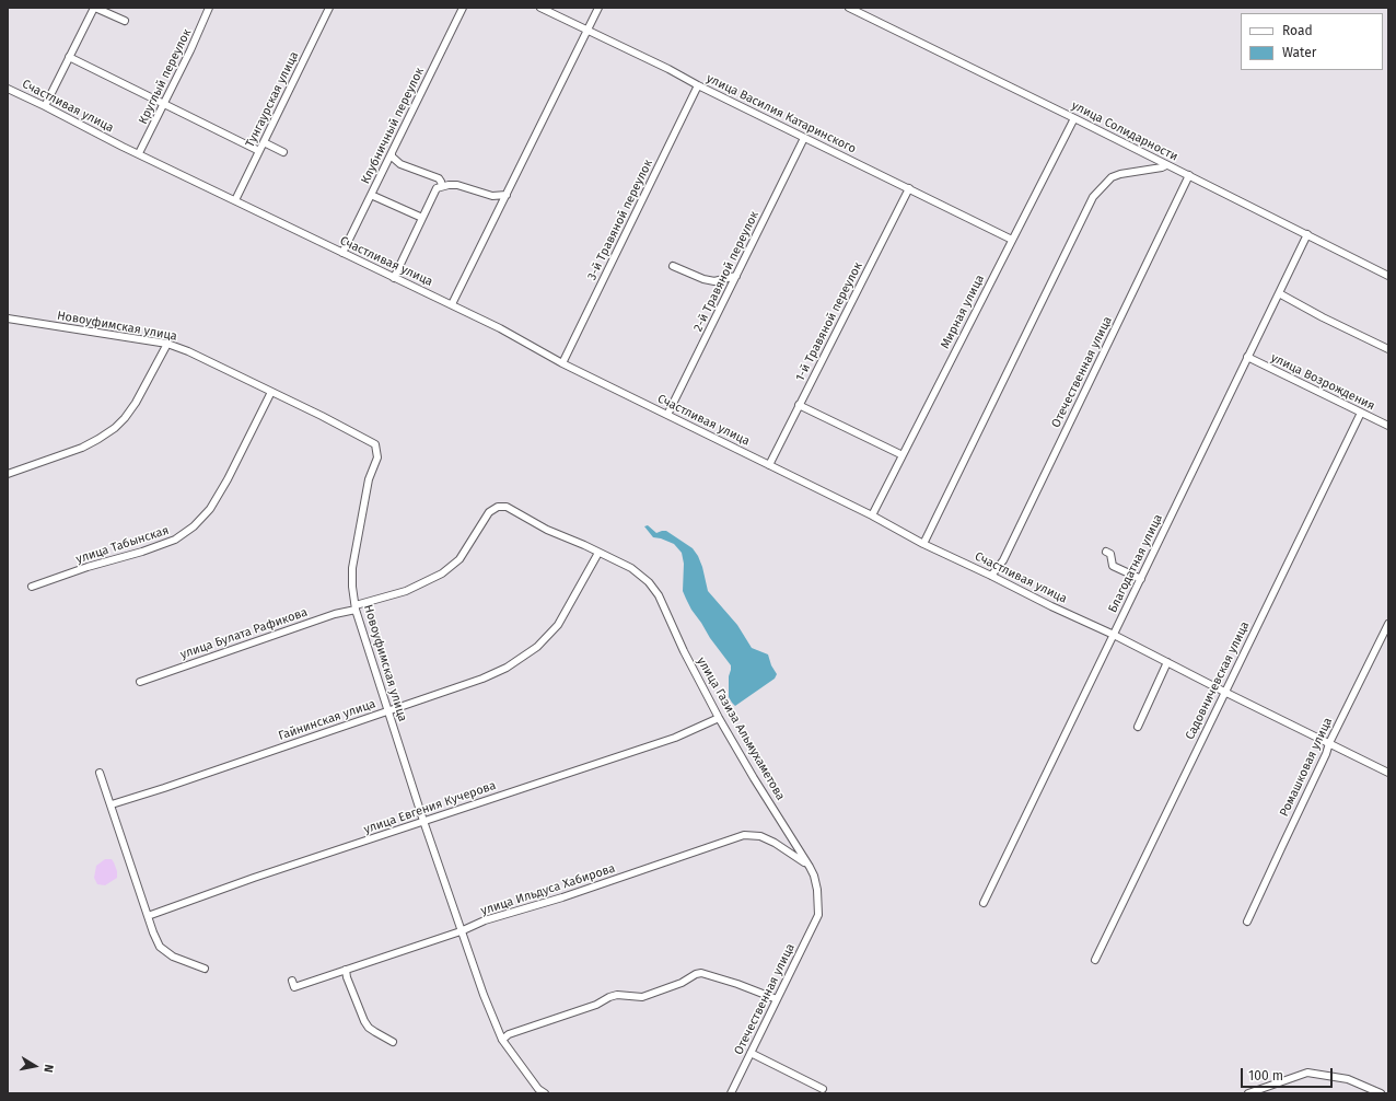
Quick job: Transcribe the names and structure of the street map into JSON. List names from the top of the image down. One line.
{"streets":{"street":["Круглый переулок","Тунгаурская улица","Счастливая улица","улица Василия Катаринского","Клубничный переулок","улица Солидарности","3-й Травяной переулок","2-й Травяной переулок","Мирная улица","1-й Травяной переулок","Новоуфимская улица","Отечественная улица","улица Возрождения","улица Табынская","Благодатная улица","улица Булата Рафикова","Садовничевская улица","Гайнинская улица","улица Газиза Альмухаметова","Ромашковая улица","улица Евгения Кучерова","улица Ильдуса Хабирова"]},"crossings":[["Круглый переулок","Счастливая улица"],["Тунгаурская улица","Счастливая улица"],["Счастливая улица","Клубничный переулок"],["Счастливая улица","3-й Травяной переулок"],["Счастливая улица","2-й Травяной переулок"],["Счастливая улица","Мирная улица"],["Счастливая улица","1-й Травяной переулок"],["Счастливая улица","Отечественная улица"],["Счастливая улица","Благодатная улица"],["Счастливая улица","Садовничевская улица"],["Счастливая улица","Ромашковая улица"],["улица Василия Катаринского","3-й Травяной переулок"],["улица Василия Катаринского","2-й Травяной переулок"],["улица Василия Катаринского","Мирная улица"],["улица Василия Катаринского","1-й Травяной переулок"],["улица Солидарности","Мирная улица"],["улица Солидарности","Отечественная улица"],["улица Солидарности","Благодатная улица"],["Новоуфимская улица","улица Табынская"],["Новоуфимская улица","улица Булата Рафикова"],["Новоуфимская улица","Гайнинская улица"],["Новоуфимская улица","улица Евгения Кучерова"],["Новоуфимская улица","улица Ильдуса Хабирова"],["Отечественная улица","улица Газиза Альмухаметова"],["улица Возрождения","Благодатная улица"],["улица Возрождения","Садовничевская улица"],["улица Булата Рафикова","Гайнинская улица"],["улица Булата Рафикова","улица Газиза Альмухаметова"],["Гайнинская улица","улица Газиза Альмухаметова"],["улица Газиза Альмухаметова","улица Евгения Кучерова"],["улица Газиза Альмухаметова","улица Ильдуса Хабирова"]],"legend":["Road","Water"],"scale_bar":"100 m","north":"right"}
